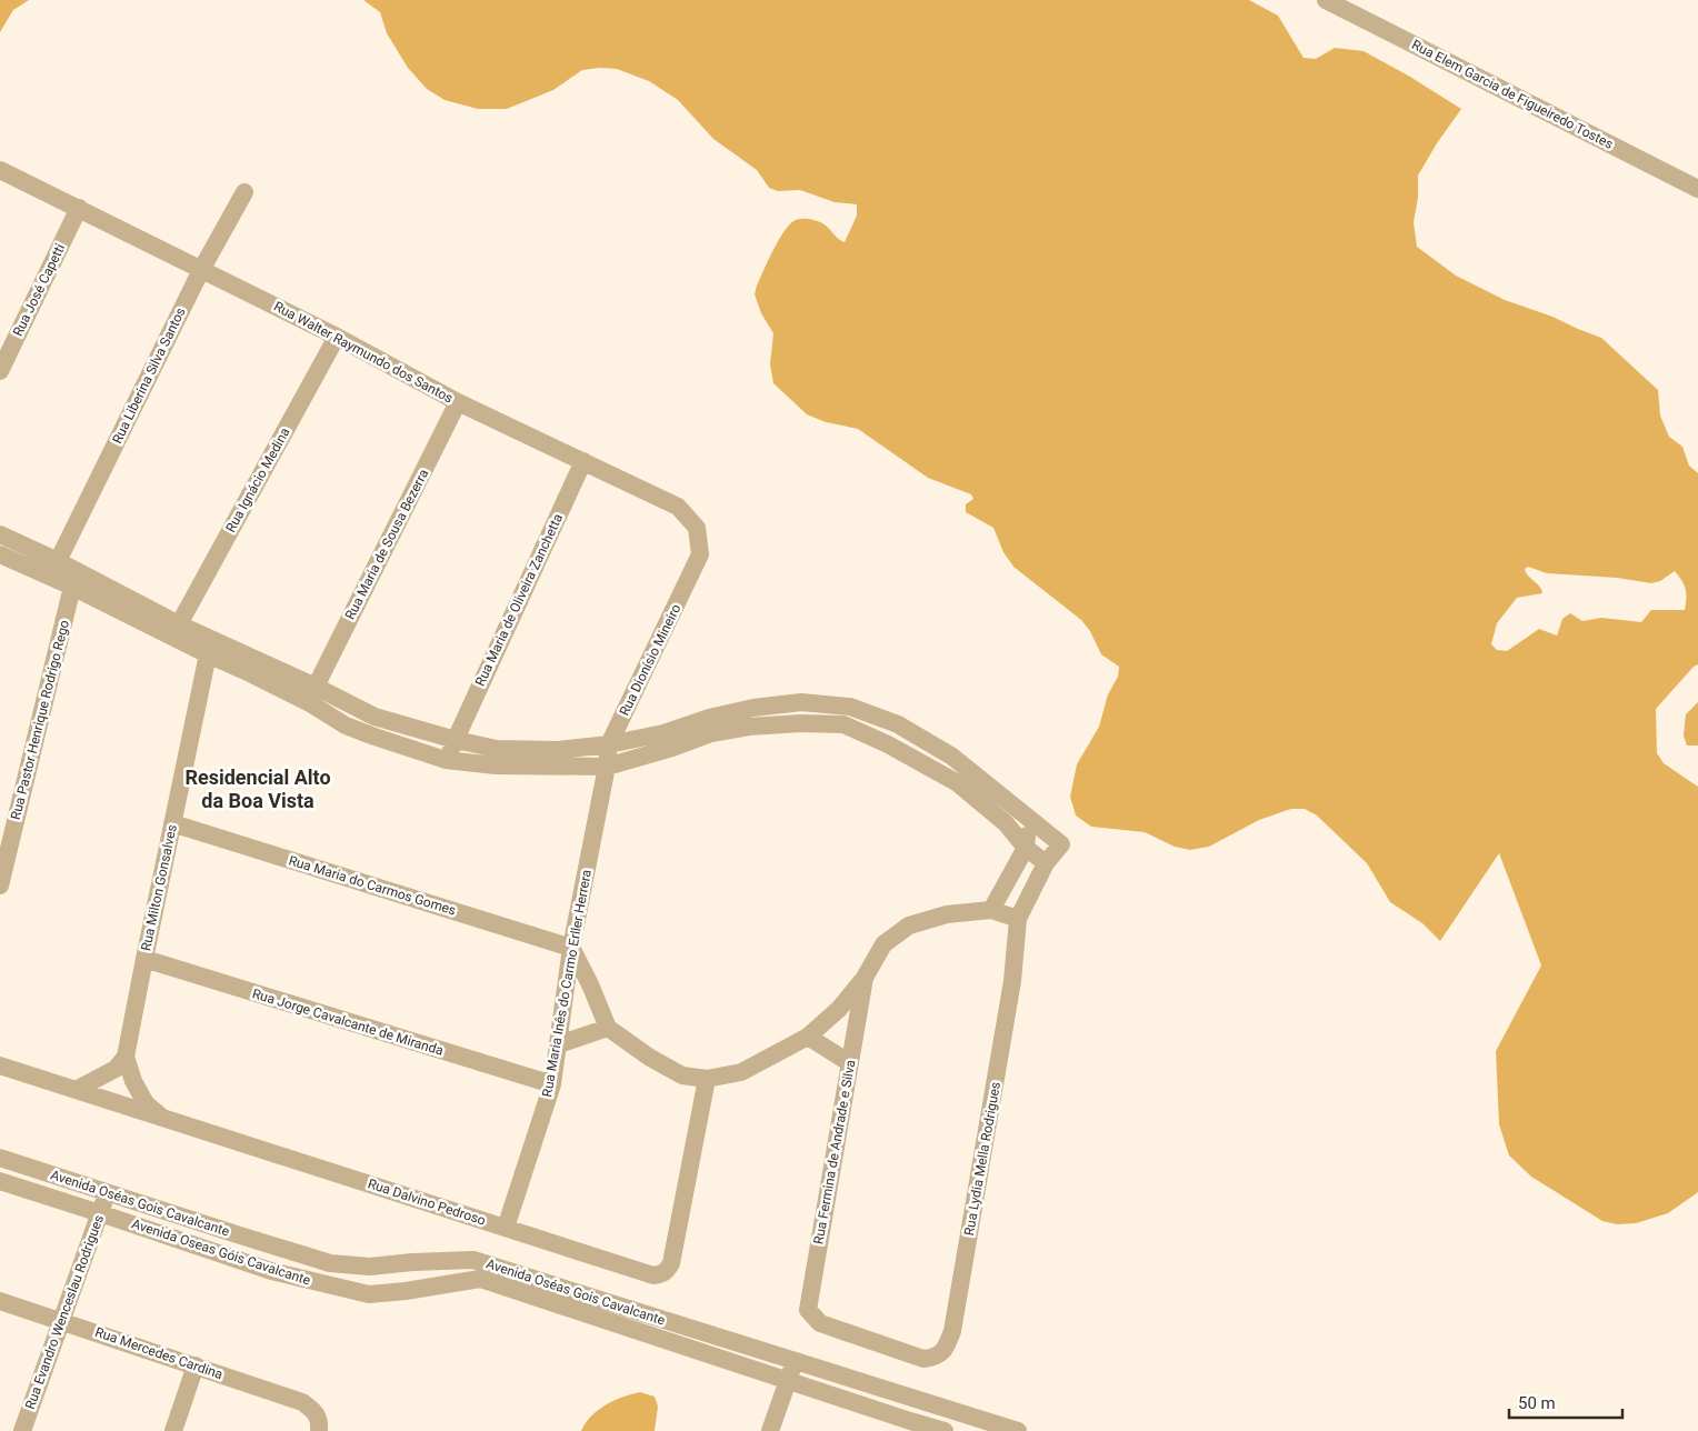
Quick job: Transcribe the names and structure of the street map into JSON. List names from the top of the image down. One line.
{"streets":{"street":["Rua Elem Garcia de Figueiredo Tostes","Rua José Capetti","Rua Walter Raymundo dos Santos","Rua Liberina Silva Santos","Rua Ignácio Medina","Rua Maria de Sousa Bezerra","Rua Maria de Oliveira Zanchetta","Rua Dionísio Mineiro","Rua Pastor Henrique Rodrigo Rego","Rua Maria do Carmos Gomes","Rua Milton Gonsalves","Rua Maria Inês do Carmo Erller Herrera","Rua Jorge Cavalcante de Miranda","Rua Fermina de Andrade e Silva","Rua Lydia Mella Rodrigues","Rua Dalvino Pedroso","Avenida Oséas Gois Cavalcante","Avenida Oseas Góis Cavalcante","Rua Evandro Wenceslau Rodrigues","Rua Mercedes Cardina"]},"crossings":[["Rua José Capetti","Rua Walter Raymundo dos Santos"],["Rua Walter Raymundo dos Santos","Rua Liberina Silva Santos"],["Rua Walter Raymundo dos Santos","Rua Ignácio Medina"],["Rua Walter Raymundo dos Santos","Rua Maria de Sousa Bezerra"],["Rua Walter Raymundo dos Santos","Rua Maria de Oliveira Zanchetta"],["Rua Walter Raymundo dos Santos","Rua Dionísio Mineiro"],["Rua Dionísio Mineiro","Rua Maria Inês do Carmo Erller Herrera"],["Rua Maria do Carmos Gomes","Rua Milton Gonsalves"],["Rua Maria do Carmos Gomes","Rua Maria Inês do Carmo Erller Herrera"],["Rua Milton Gonsalves","Rua Jorge Cavalcante de Miranda"],["Rua Milton Gonsalves","Rua Dalvino Pedroso"],["Rua Maria Inês do Carmo Erller Herrera","Rua Jorge Cavalcante de Miranda"],["Rua Maria Inês do Carmo Erller Herrera","Rua Dalvino Pedroso"],["Rua Fermina de Andrade e Silva","Rua Lydia Mella Rodrigues"],["Avenida Oséas Gois Cavalcante","Avenida Oseas Góis Cavalcante"],["Avenida Oséas Gois Cavalcante","Rua Evandro Wenceslau Rodrigues"],["Avenida Oseas Góis Cavalcante","Rua Evandro Wenceslau Rodrigues"],["Rua Evandro Wenceslau Rodrigues","Rua Mercedes Cardina"]],"districts":["Residencial Alto da Boa Vista"],"scale_bar":"50 m"}
